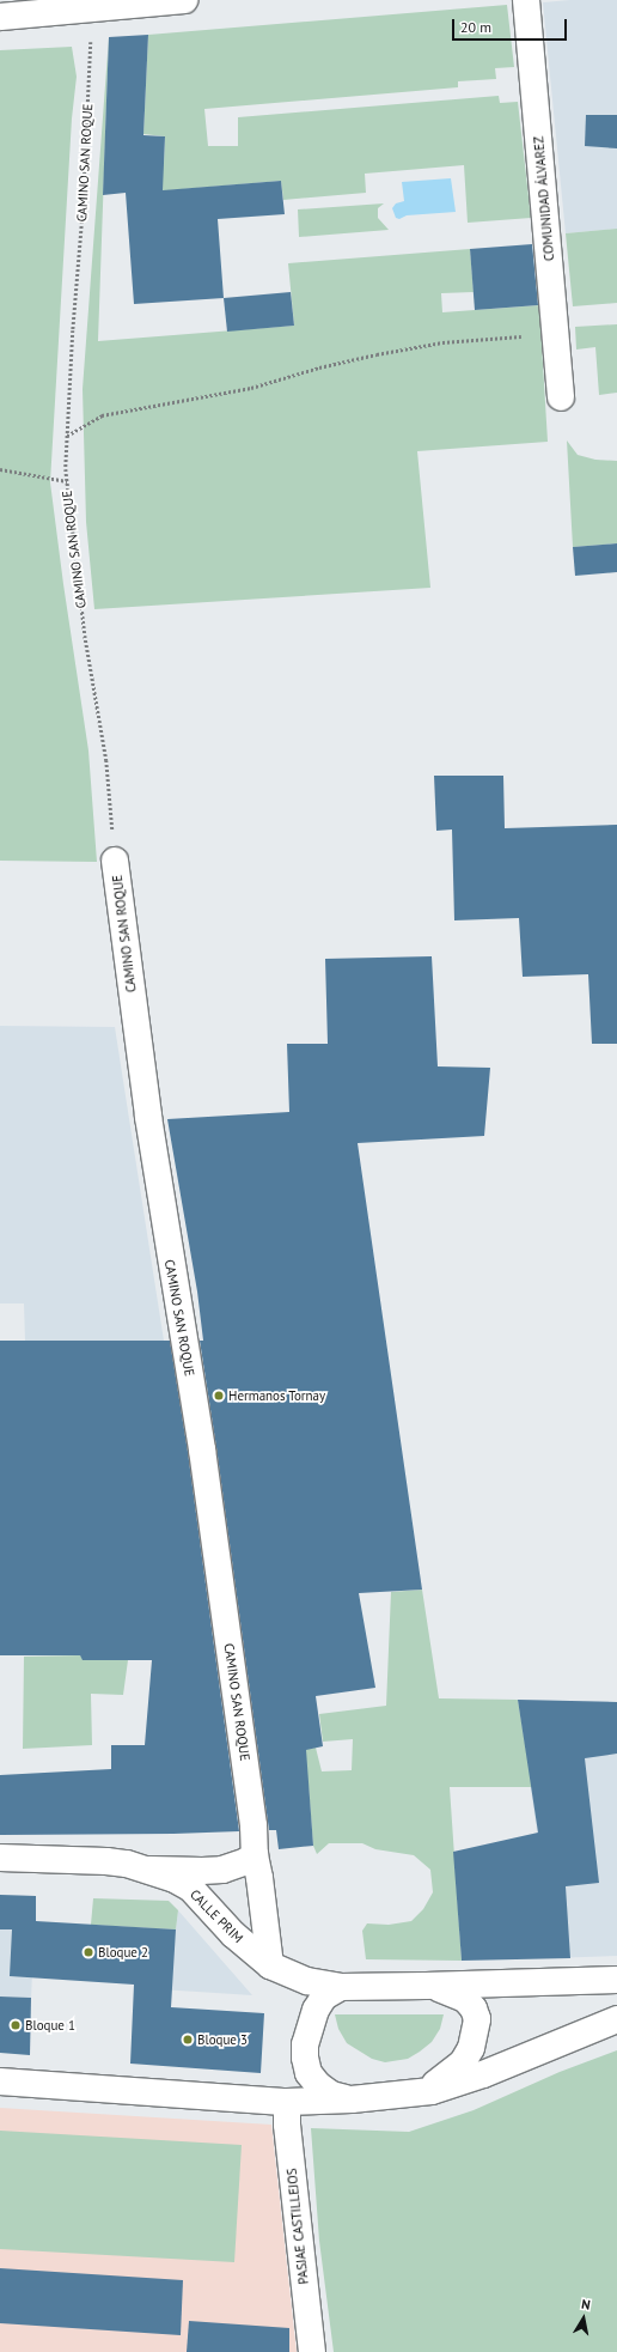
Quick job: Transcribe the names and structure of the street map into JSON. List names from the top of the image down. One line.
{"streets":{"main road":["CAMINO SAN ROQUE","COMUNIDAD ÁLVAREZ","CALLE PRIM","PASJAE CASTILLEJOS"]},"crossings":[["CAMINO SAN ROQUE","CALLE PRIM"]],"places":["Hermanos Tornay","Bloque 2","Bloque 1","Bloque 3"],"scale_bar":"20 m","north":"top"}
